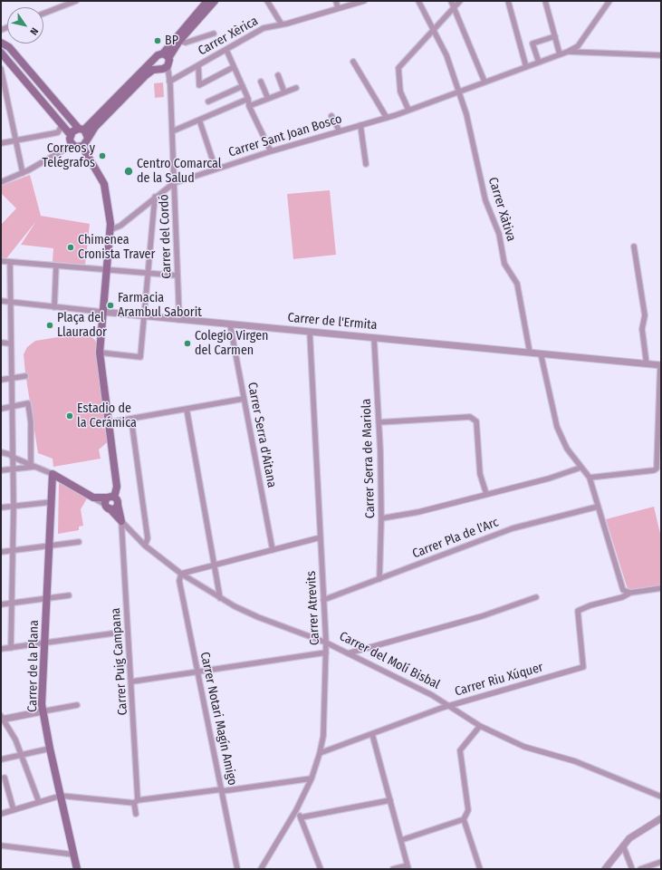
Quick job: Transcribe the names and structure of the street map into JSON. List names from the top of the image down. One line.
{"streets":{"main road":["Carrer del Molí Bisbal","Carrer de la Plana"],"street":["Carrer Xèrica","Carrer Sant Joan Bosco","Carrer Xàtiva","Carrer del Cordó","Carrer de l'Ermita","Carrer Serra d'Aitana","Carrer Serra de Mariola","Carrer Pla de l'Arc","Carrer Atrevits","Carrer Puig Campana","Carrer Riu Xúquer","Carrer Notari Magín Amigo"]},"crossings":[["Carrer Xèrica","Carrer del Cordó"],["Carrer Sant Joan Bosco","Carrer Xàtiva"],["Carrer Sant Joan Bosco","Carrer del Cordó"],["Carrer Xàtiva","Carrer de l'Ermita"],["Carrer del Cordó","Carrer de l'Ermita"],["Carrer de l'Ermita","Carrer Serra d'Aitana"],["Carrer de l'Ermita","Carrer Serra de Mariola"],["Carrer de l'Ermita","Carrer Atrevits"],["Carrer Serra de Mariola","Carrer Pla de l'Arc"],["Carrer Pla de l'Arc","Carrer Atrevits"],["Carrer Atrevits","Carrer del Molí Bisbal"],["Carrer Atrevits","Carrer Riu Xúquer"],["Carrer del Molí Bisbal","Carrer Puig Campana"],["Carrer del Molí Bisbal","Carrer Riu Xúquer"],["Carrer del Molí Bisbal","Carrer Notari Magín Amigo"]],"places":["BP","Correos y Telégrafos","Centro Comarcal de la Salud","Chimenea Cronista Traver","Farmacia Arambul Saborit","Plaça del Llaurador","Colegio Virgen del Carmen","Estadio de la Cerámica"],"north":"bottom right"}
